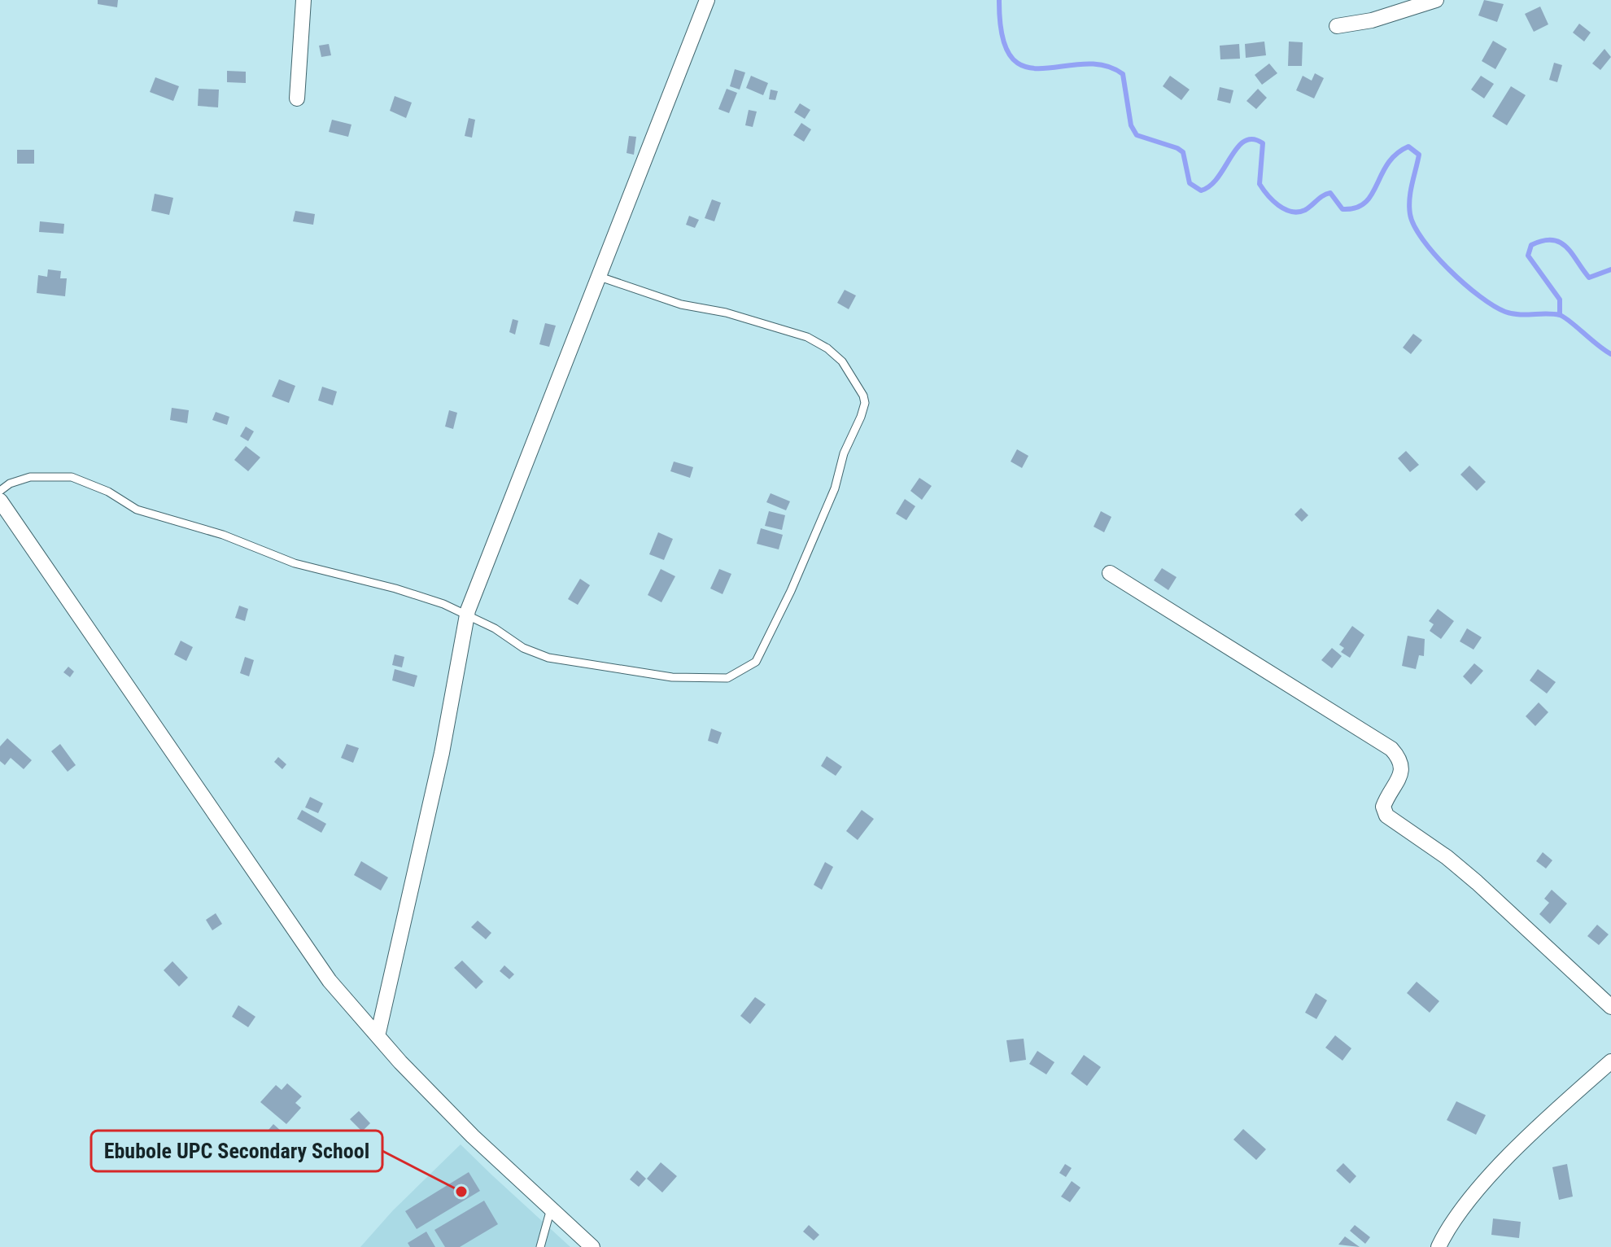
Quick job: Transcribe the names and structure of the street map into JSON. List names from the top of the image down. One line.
{"places":["Ebubole UPC Secondary School"]}
